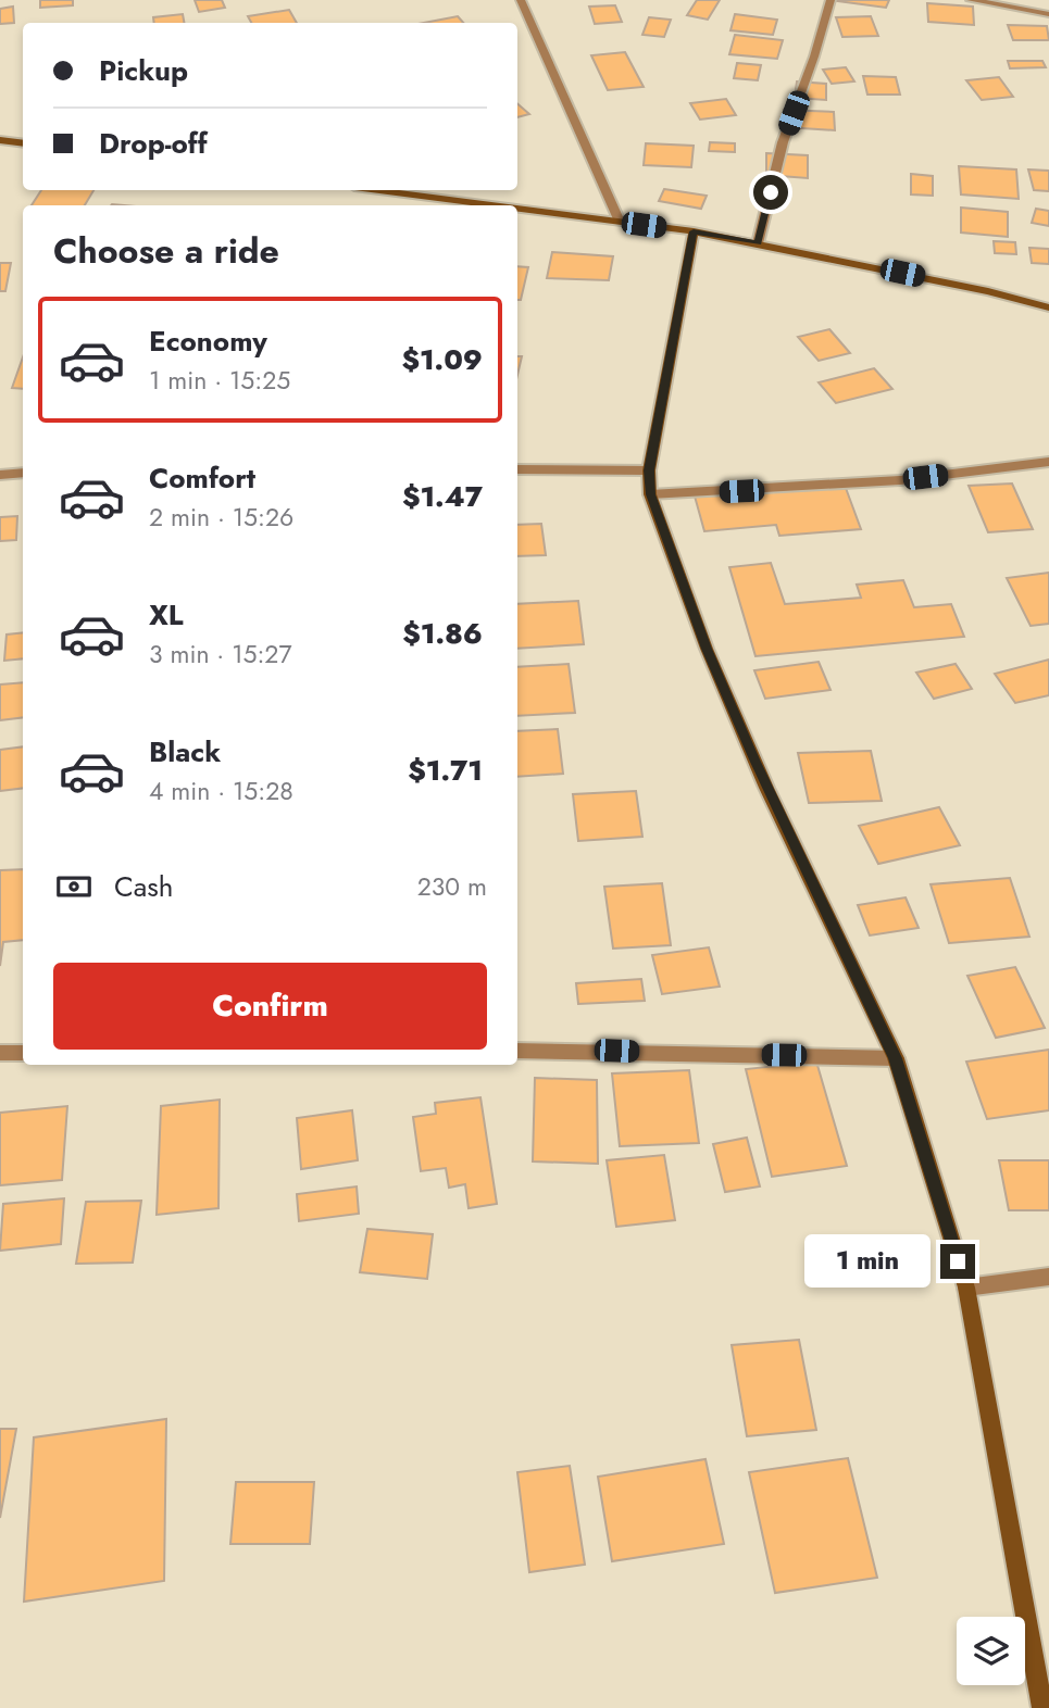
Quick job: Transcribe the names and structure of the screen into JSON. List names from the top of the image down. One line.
{"page":{"banner":["Pickup","Drop-off"],"heading":"Choose a ride","list":[{"name":"Economy","note":"1 min · 15:25","value":"$1.09"},{"name":"Comfort","note":"2 min · 15:26","value":"$1.47"},{"name":"XL","note":"3 min · 15:27","value":"$1.86"},{"name":"Black","note":"4 min · 15:28","value":"$1.71"}],"pay":["Cash","230 m"],"buttons":"Confirm","bubble":"1 min"}}
